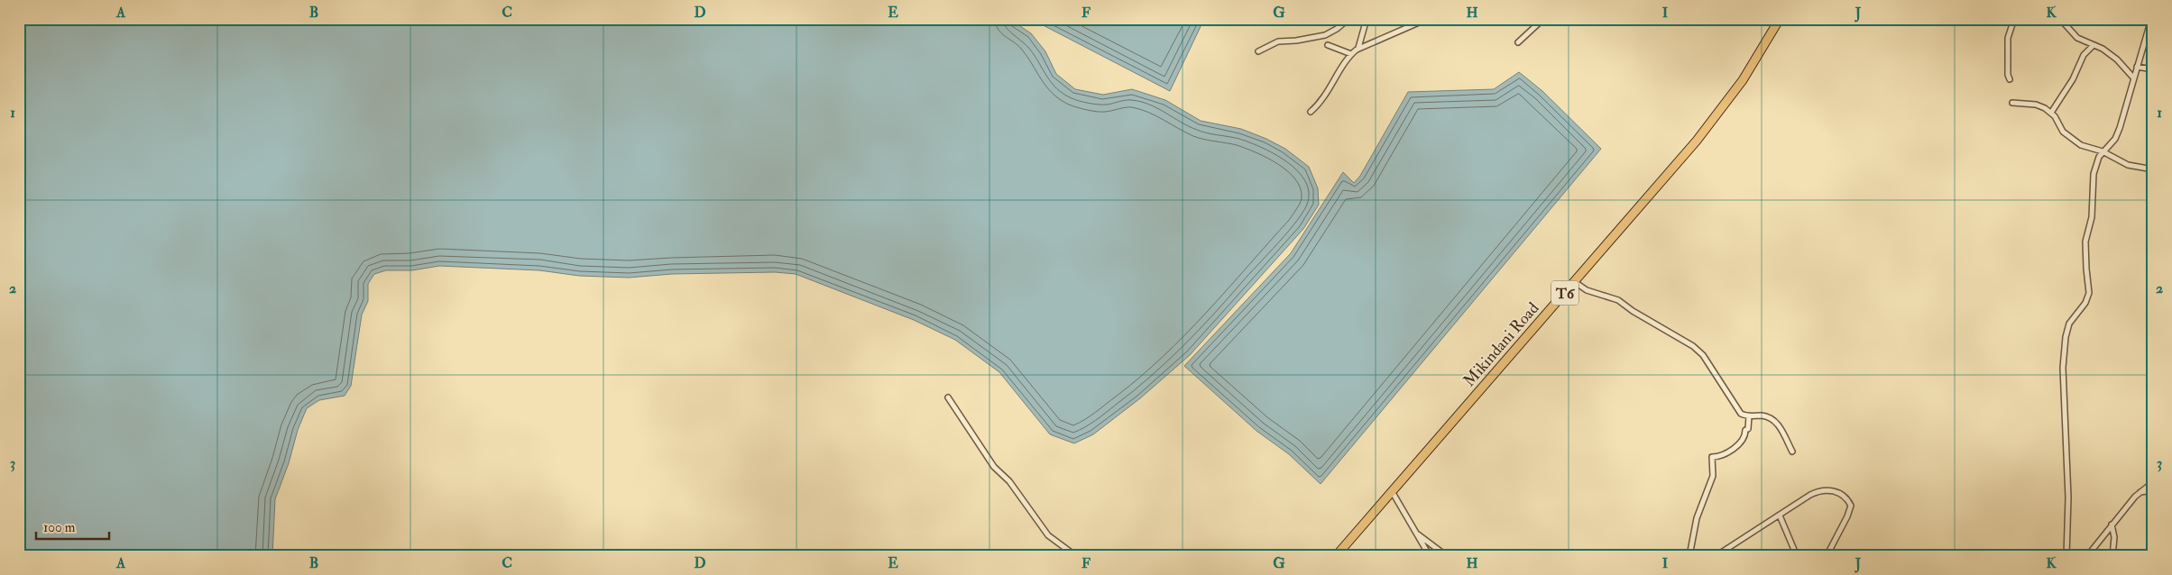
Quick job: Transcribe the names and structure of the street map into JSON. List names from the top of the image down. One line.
{"streets":{"highway":["T6","Mikindani Road"]},"scale_bar":"100 m","grid":{"columns":["A","B","C","D","E","F","G","H","I","J","K"],"rows":["1","2","3"]}}
